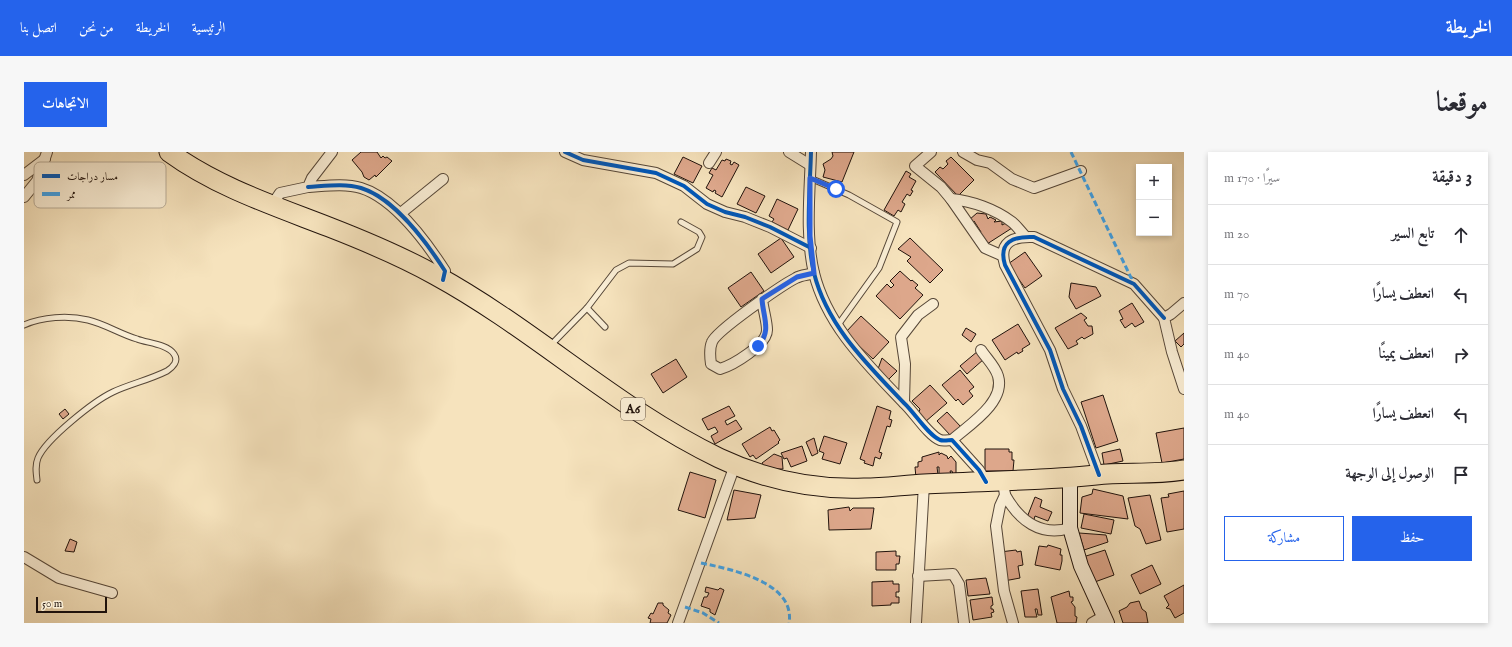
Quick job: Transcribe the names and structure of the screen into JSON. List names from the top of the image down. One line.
{"streets":{"highway":["A6"]},"legend":["مسار دراجات","ممر"],"scale_bar":"50 m","page":{"header":"الخريطة","nav":["الرئيسية","الخريطة","من نحن","اتصل بنا"],"title":"موقعنا","buttons":["الاتجاهات",["حفظ","مشاركة"]],"heading":["3 دقيقة","سيرًا · 170 m"],"map_buttons":["+","−"],"list":[["تابع السير","20 m"],["انعطف يسارًا","70 m"],["انعطف يمينًا","40 m"],["انعطف يسارًا","40 m"],"الوصول إلى الوجهة"],"scale":"50 m"}}
